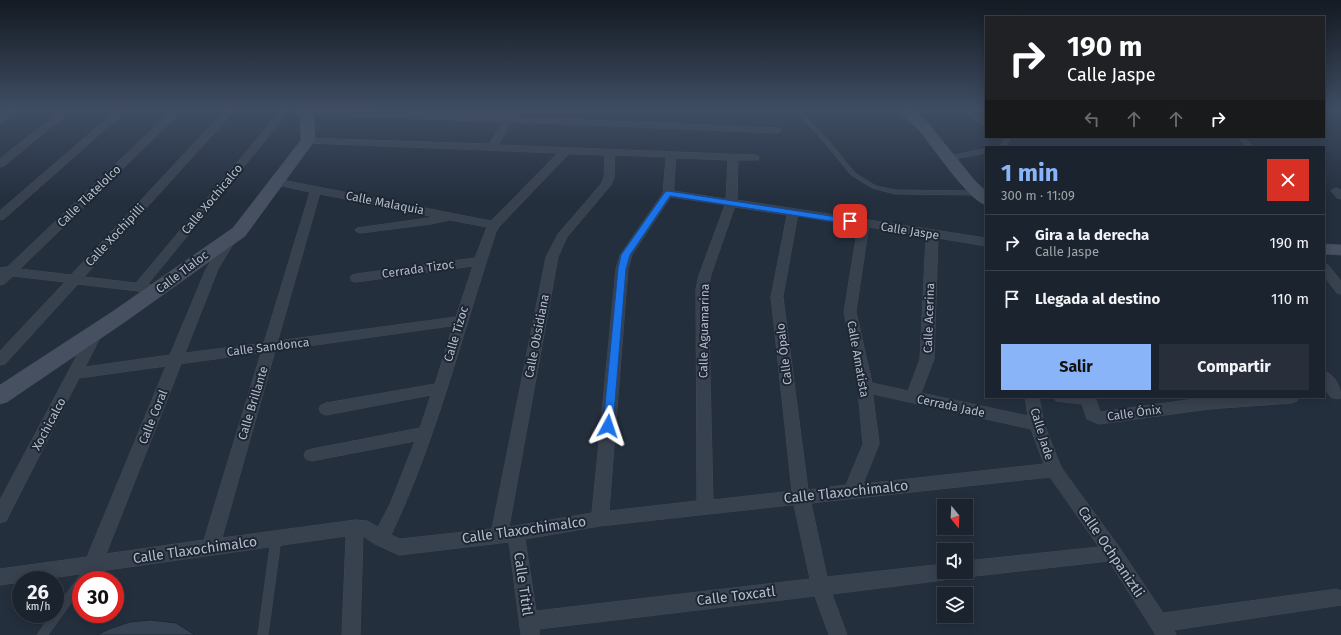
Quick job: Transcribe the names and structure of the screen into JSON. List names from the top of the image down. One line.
{"streets":{"street":["Calle Tlatelolco","Calle Xochicalco","Calle Malaquia","Calle Jaspe","Calle Xochipilli","Cerrada Tizoc","Calle Tlaloc","Calle Acerina","Calle Aguamarina","Calle Tizoc","Calle Obsidiana","Calle Sandonca","Calle Ópalo","Calle Amatista","Calle Brillante","Cerrada Jade","Calle Ónix","Calle Coral","Xochicalco","Calle Jade","Calle Tlaxochimalco","Calle Ochpaniztli","Calle Tititl","Calle Toxcatl"]},"crossings":[["Calle Malaquia","Calle Tlaloc"],["Calle Malaquia","Calle Tizoc"],["Calle Malaquia","Calle Brillante"],["Calle Jaspe","Calle Acerina"],["Calle Jaspe","Calle Aguamarina"],["Calle Jaspe","Calle Ópalo"],["Calle Jaspe","Calle Amatista"],["Cerrada Tizoc","Calle Tizoc"],["Calle Tlaloc","Calle Coral"],["Calle Tlaloc","Xochicalco"],["Calle Acerina","Cerrada Jade"],["Calle Aguamarina","Calle Tlaxochimalco"],["Calle Tizoc","Calle Sandonca"],["Calle Tizoc","Calle Tlaxochimalco"],["Calle Obsidiana","Calle Tlaxochimalco"],["Calle Obsidiana","Calle Tititl"],["Calle Sandonca","Calle Brillante"],["Calle Sandonca","Calle Coral"],["Calle Sandonca","Xochicalco"],["Calle Ópalo","Calle Tlaxochimalco"],["Calle Ópalo","Calle Toxcatl"],["Calle Amatista","Cerrada Jade"],["Calle Amatista","Calle Tlaxochimalco"],["Calle Brillante","Calle Tlaxochimalco"],["Cerrada Jade","Calle Jade"],["Calle Coral","Calle Tlaxochimalco"],["Calle Jade","Calle Tlaxochimalco"],["Calle Jade","Calle Ochpaniztli"],["Calle Tlaxochimalco","Calle Ochpaniztli"],["Calle Tlaxochimalco","Calle Tititl"],["Calle Tititl","Calle Toxcatl"]],"north":"bottom","page":{"turn":["190 m","Calle Jaspe"],"heading":["1 min","300 m · 11:09"],"list":[{"name":"Gira a la derecha","note":"Calle Jaspe","value":"190 m"},{"name":"Llegada al destino","value":"110 m"}],"buttons":["Salir","Compartir"],"speed":"26 km/h","limit":"30"}}
